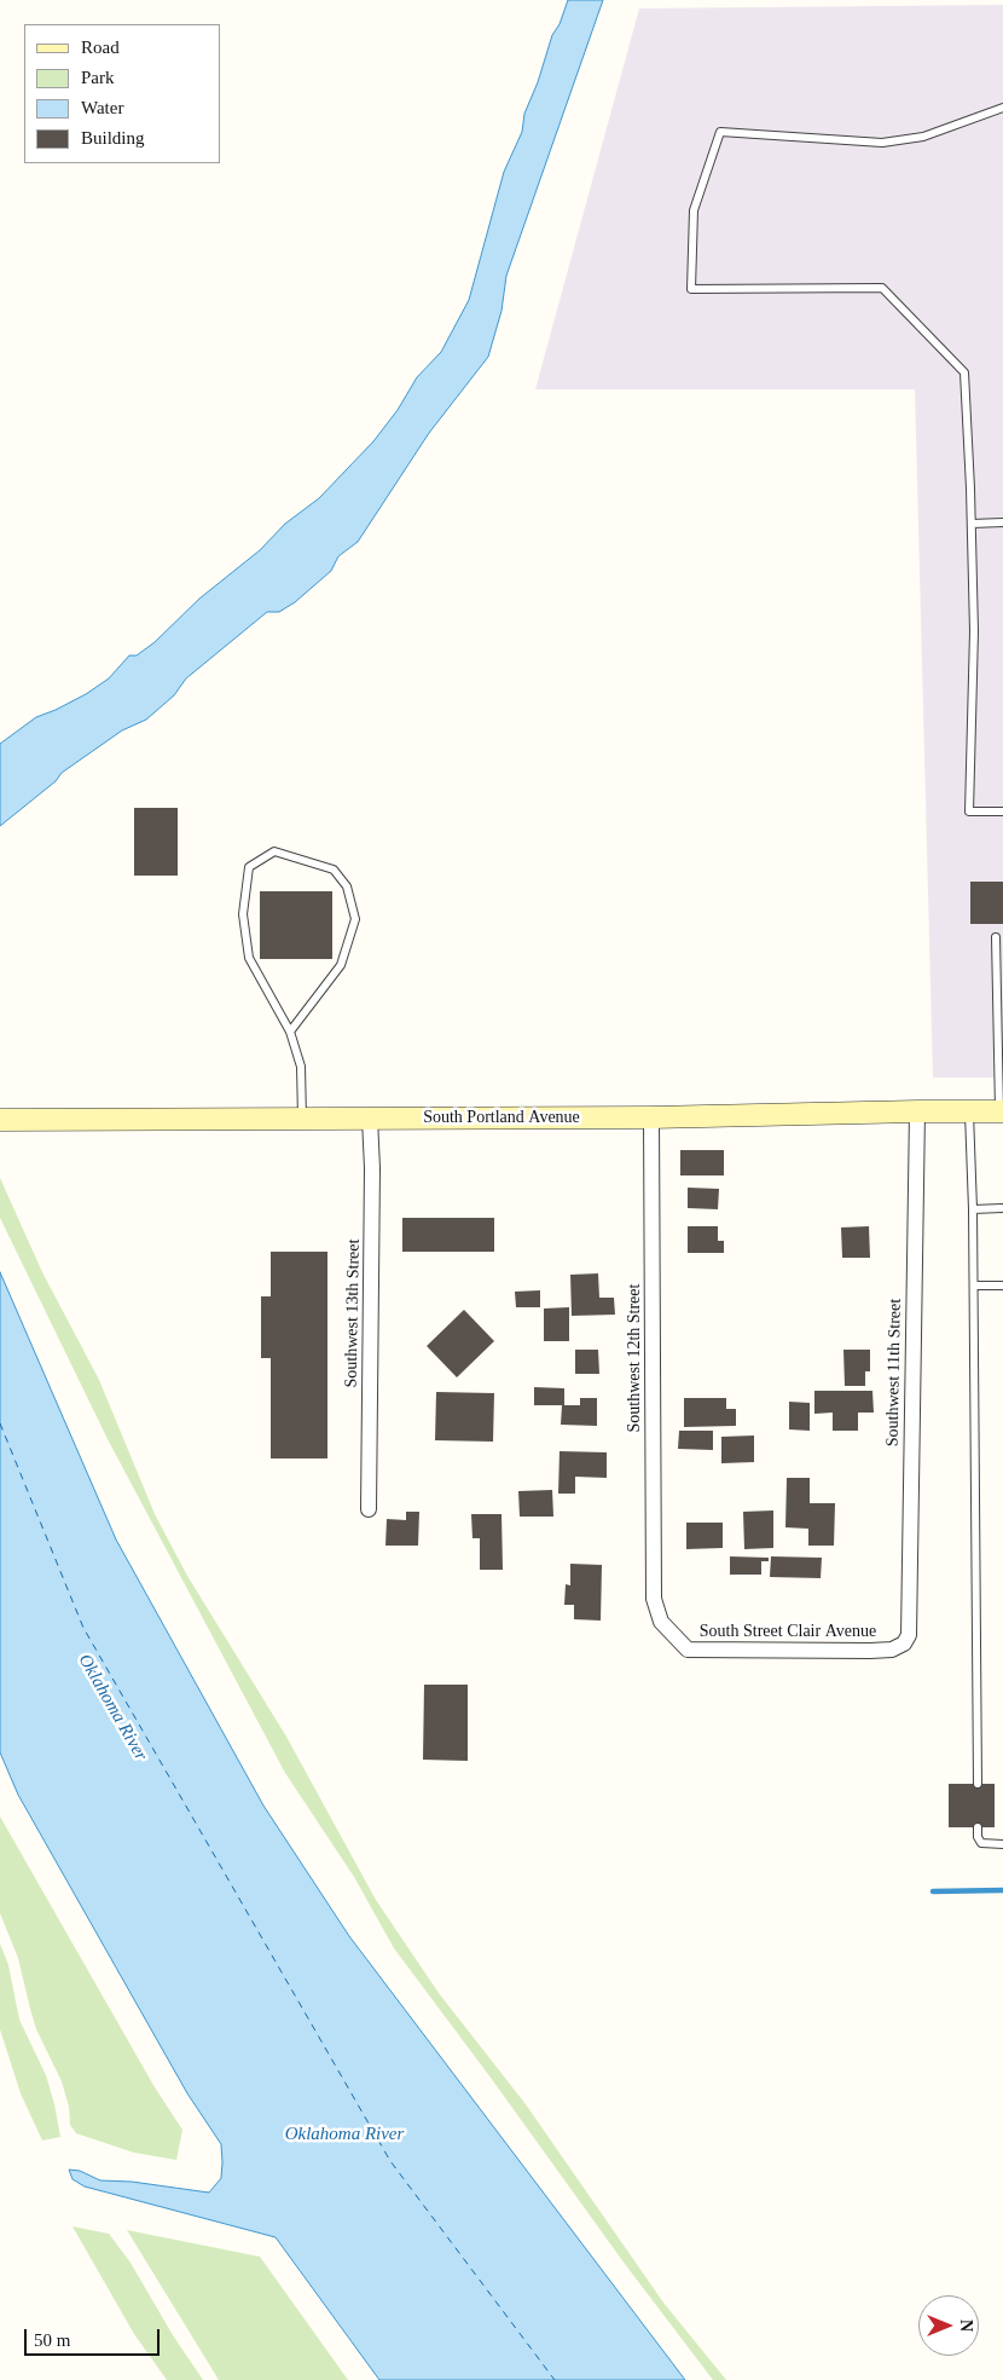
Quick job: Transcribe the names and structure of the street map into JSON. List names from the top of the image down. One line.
{"streets":{"main road":["South Portland Avenue"],"street":["Southwest 13th Street","Southwest 12th Street","Southwest 11th Street","South Street Clair Avenue"]},"crossings":[["South Portland Avenue","Southwest 13th Street"],["South Portland Avenue","Southwest 12th Street"],["South Portland Avenue","Southwest 11th Street"],["Southwest 12th Street","South Street Clair Avenue"],["Southwest 11th Street","South Street Clair Avenue"]],"water":["Oklahoma River"],"legend":["Road","Park","Water","Building"],"scale_bar":"50 m","north":"right"}
